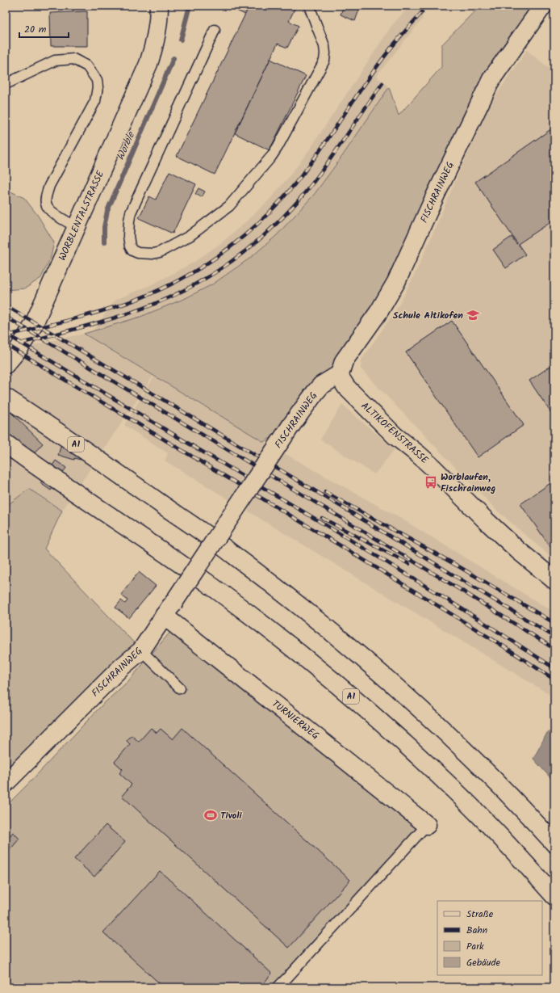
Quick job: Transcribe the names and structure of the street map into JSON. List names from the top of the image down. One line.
{"streets":{"main road":["FISCHRAINWEG","WORBLENTALSTRASSE","ALTIKOFENSTRASSE","A1","TURNIERWEG"]},"crossings":[["FISCHRAINWEG","ALTIKOFENSTRASSE"],["FISCHRAINWEG","TURNIERWEG"]],"water":["Worble"],"places":{"school or university":["Schule Altikofen"],"bus stop":["Worblaufen, Fischrainweg"],"sports":["Tivoli"]},"legend":["Straße","Bahn","Park","Gebäude"],"scale_bar":"20 m"}
